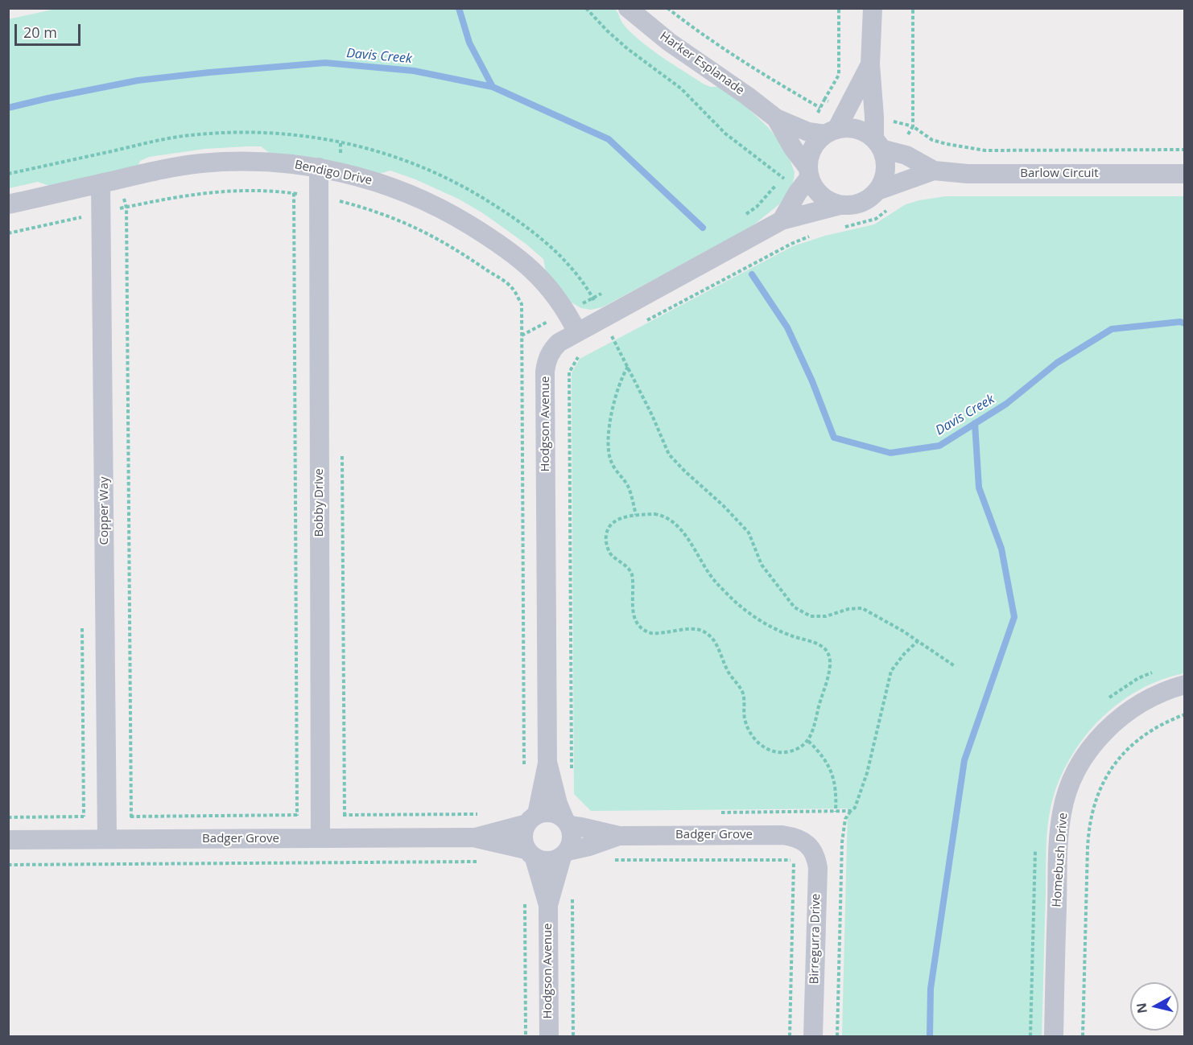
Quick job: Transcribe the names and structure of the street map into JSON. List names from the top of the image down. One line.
{"streets":{"street":["Harker Esplanade","Bendigo Drive","Barlow Circuit","Hodgson Avenue","Bobby Drive","Copper Way","Badger Grove","Homebush Drive","Birregurra Drive"]},"crossings":[["Harker Esplanade","Barlow Circuit"],["Harker Esplanade","Hodgson Avenue"],["Bendigo Drive","Hodgson Avenue"],["Bendigo Drive","Bobby Drive"],["Bendigo Drive","Copper Way"],["Barlow Circuit","Hodgson Avenue"],["Hodgson Avenue","Badger Grove"],["Bobby Drive","Badger Grove"],["Copper Way","Badger Grove"],["Badger Grove","Birregurra Drive"]],"water":["Davis Creek"],"scale_bar":"20 m","north":"left"}
